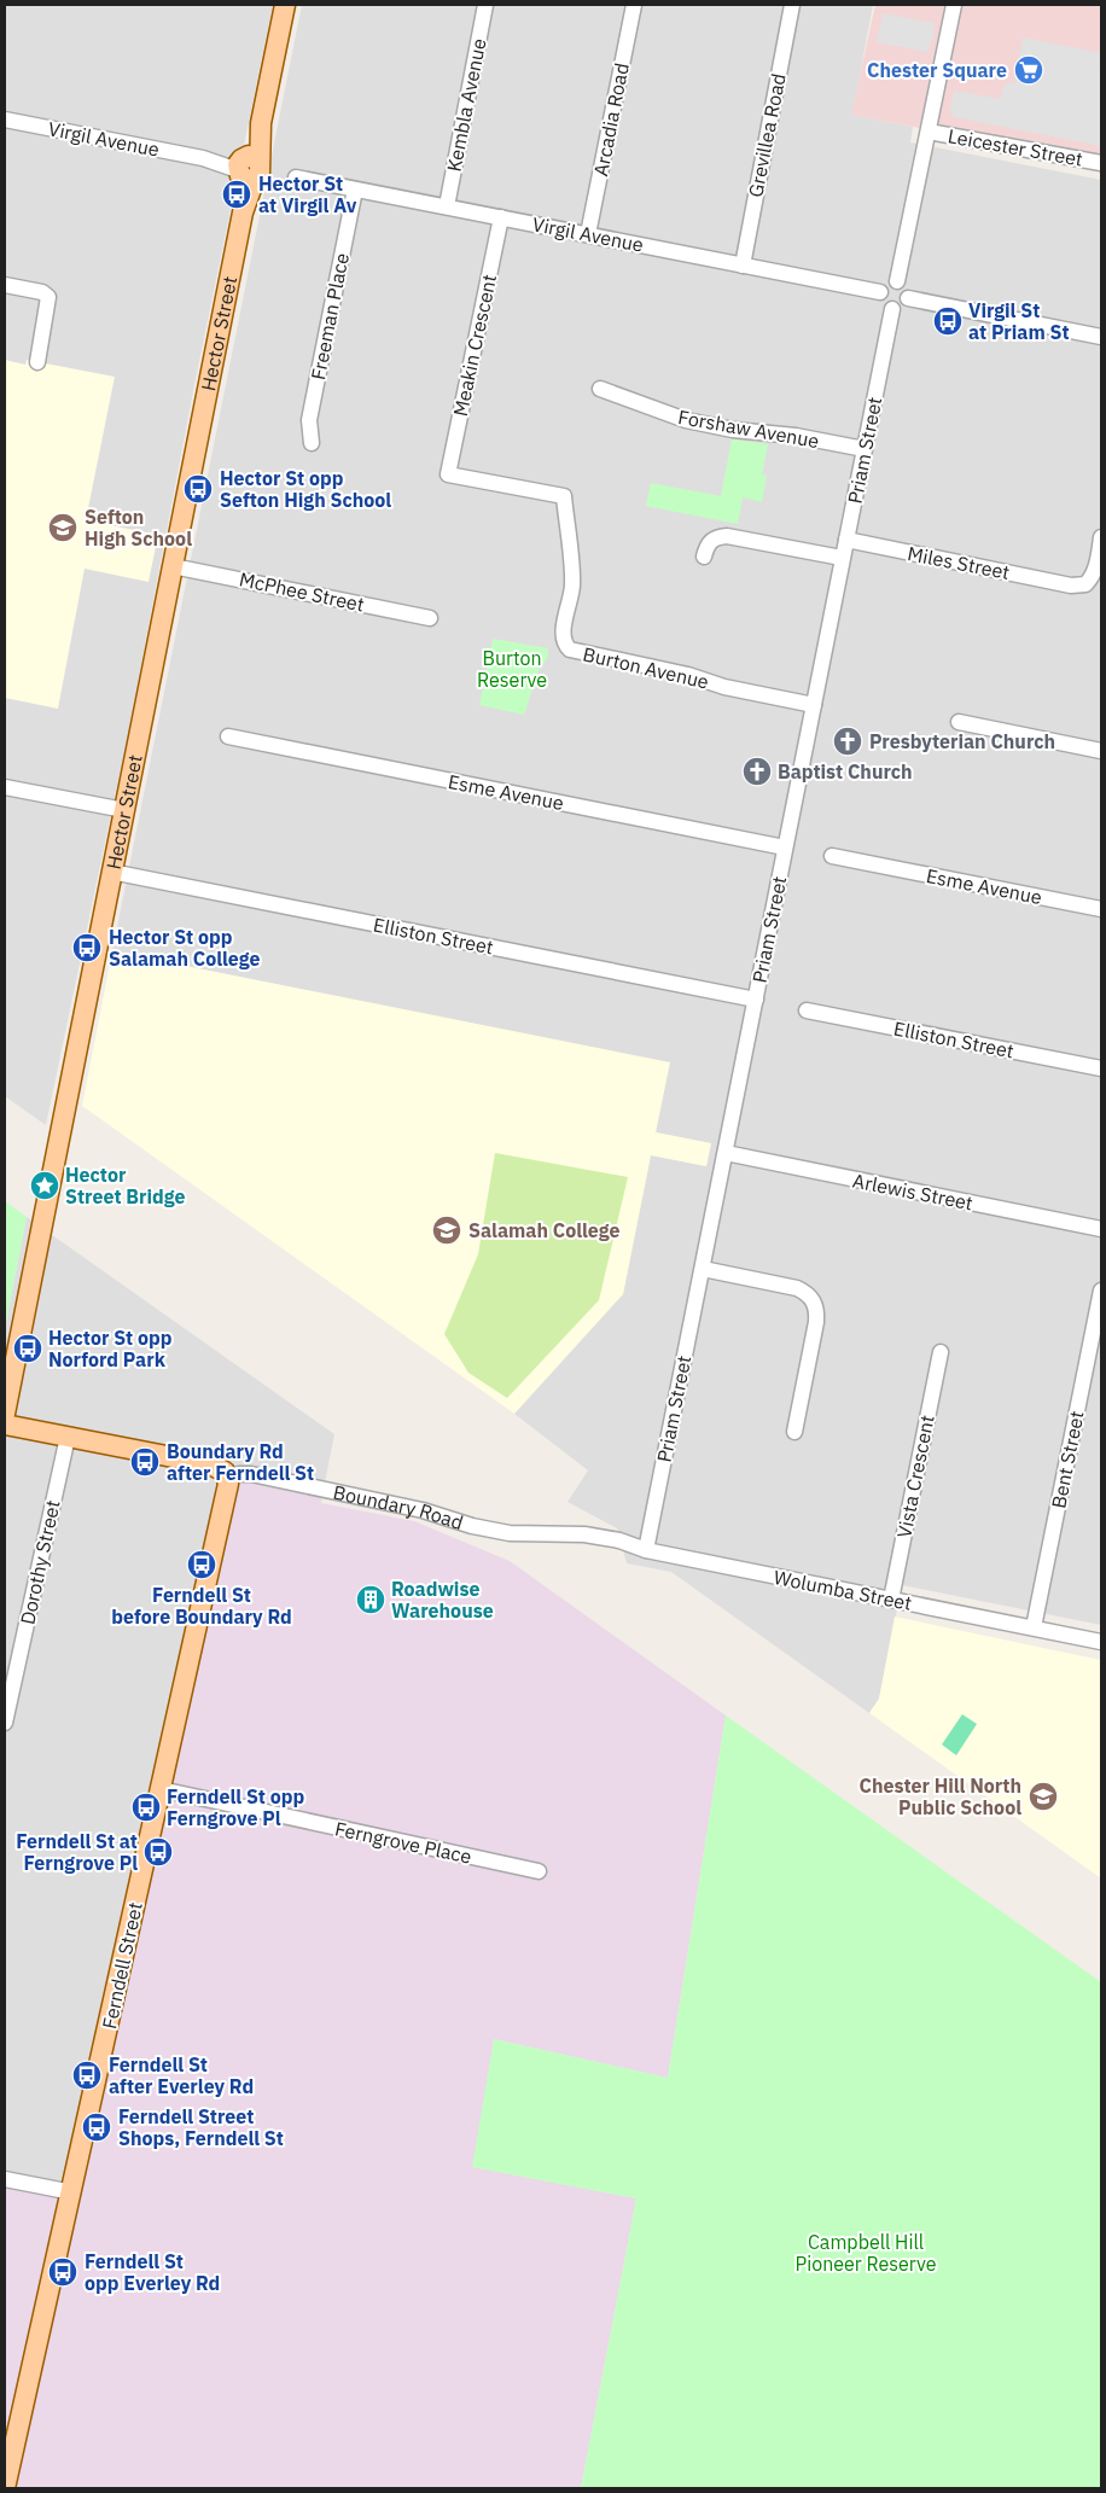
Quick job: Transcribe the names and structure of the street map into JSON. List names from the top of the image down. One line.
{"streets":{"main road":["Hector Street","Ferndell Street"],"street":["Kembla Avenue","Arcadia Road","Grevillea Road","Virgil Avenue","Leicester Street","Freeman Place","Meakin Crescent","Forshaw Avenue","Priam Street","Miles Street","McPhee Street","Burton Avenue","Esme Avenue","Elliston Street","Arlewis Street","Bent Street","Vista Crescent","Boundary Road","Dorothy Street","Wolumba Street","Ferngrove Place"]},"crossings":[["Kembla Avenue","Virgil Avenue"],["Arcadia Road","Virgil Avenue"],["Grevillea Road","Virgil Avenue"],["Virgil Avenue","Freeman Place"],["Virgil Avenue","Hector Street"],["Virgil Avenue","Meakin Crescent"],["Virgil Avenue","Priam Street"],["Hector Street","McPhee Street"],["Hector Street","Elliston Street"],["Meakin Crescent","Burton Avenue"],["Forshaw Avenue","Priam Street"],["Priam Street","Miles Street"],["Priam Street","Burton Avenue"],["Priam Street","Esme Avenue"],["Priam Street","Elliston Street"],["Priam Street","Arlewis Street"],["Priam Street","Wolumba Street"],["Bent Street","Wolumba Street"],["Vista Crescent","Wolumba Street"],["Boundary Road","Wolumba Street"],["Boundary Road","Ferndell Street"],["Ferngrove Place","Ferndell Street"]],"parks":["Burton Reserve","Campbell Hill Pioneer Reserve"],"places":{"supermarket":["Chester Square"],"bus stop":["Hector St at Virgil Av","Virgil St at Priam St","Hector St opp Sefton High School","Hector St opp Salamah College","Hector St opp Norford Park","Boundary Rd after Ferndell St","Ferndell St before Boundary Rd","Ferndell St opp Ferngrove Pl","Ferndell St at Ferngrove Pl","Ferndell St after Everley Rd","Ferndell Street Shops, Ferndell St","Ferndell St opp Everley Rd"],"school or university":["Sefton High School","Salamah College","Chester Hill North Public School"],"church":["Presbyterian Church","Baptist Church"],"place":["Hector Street Bridge"],"building":["Roadwise Warehouse"]}}
